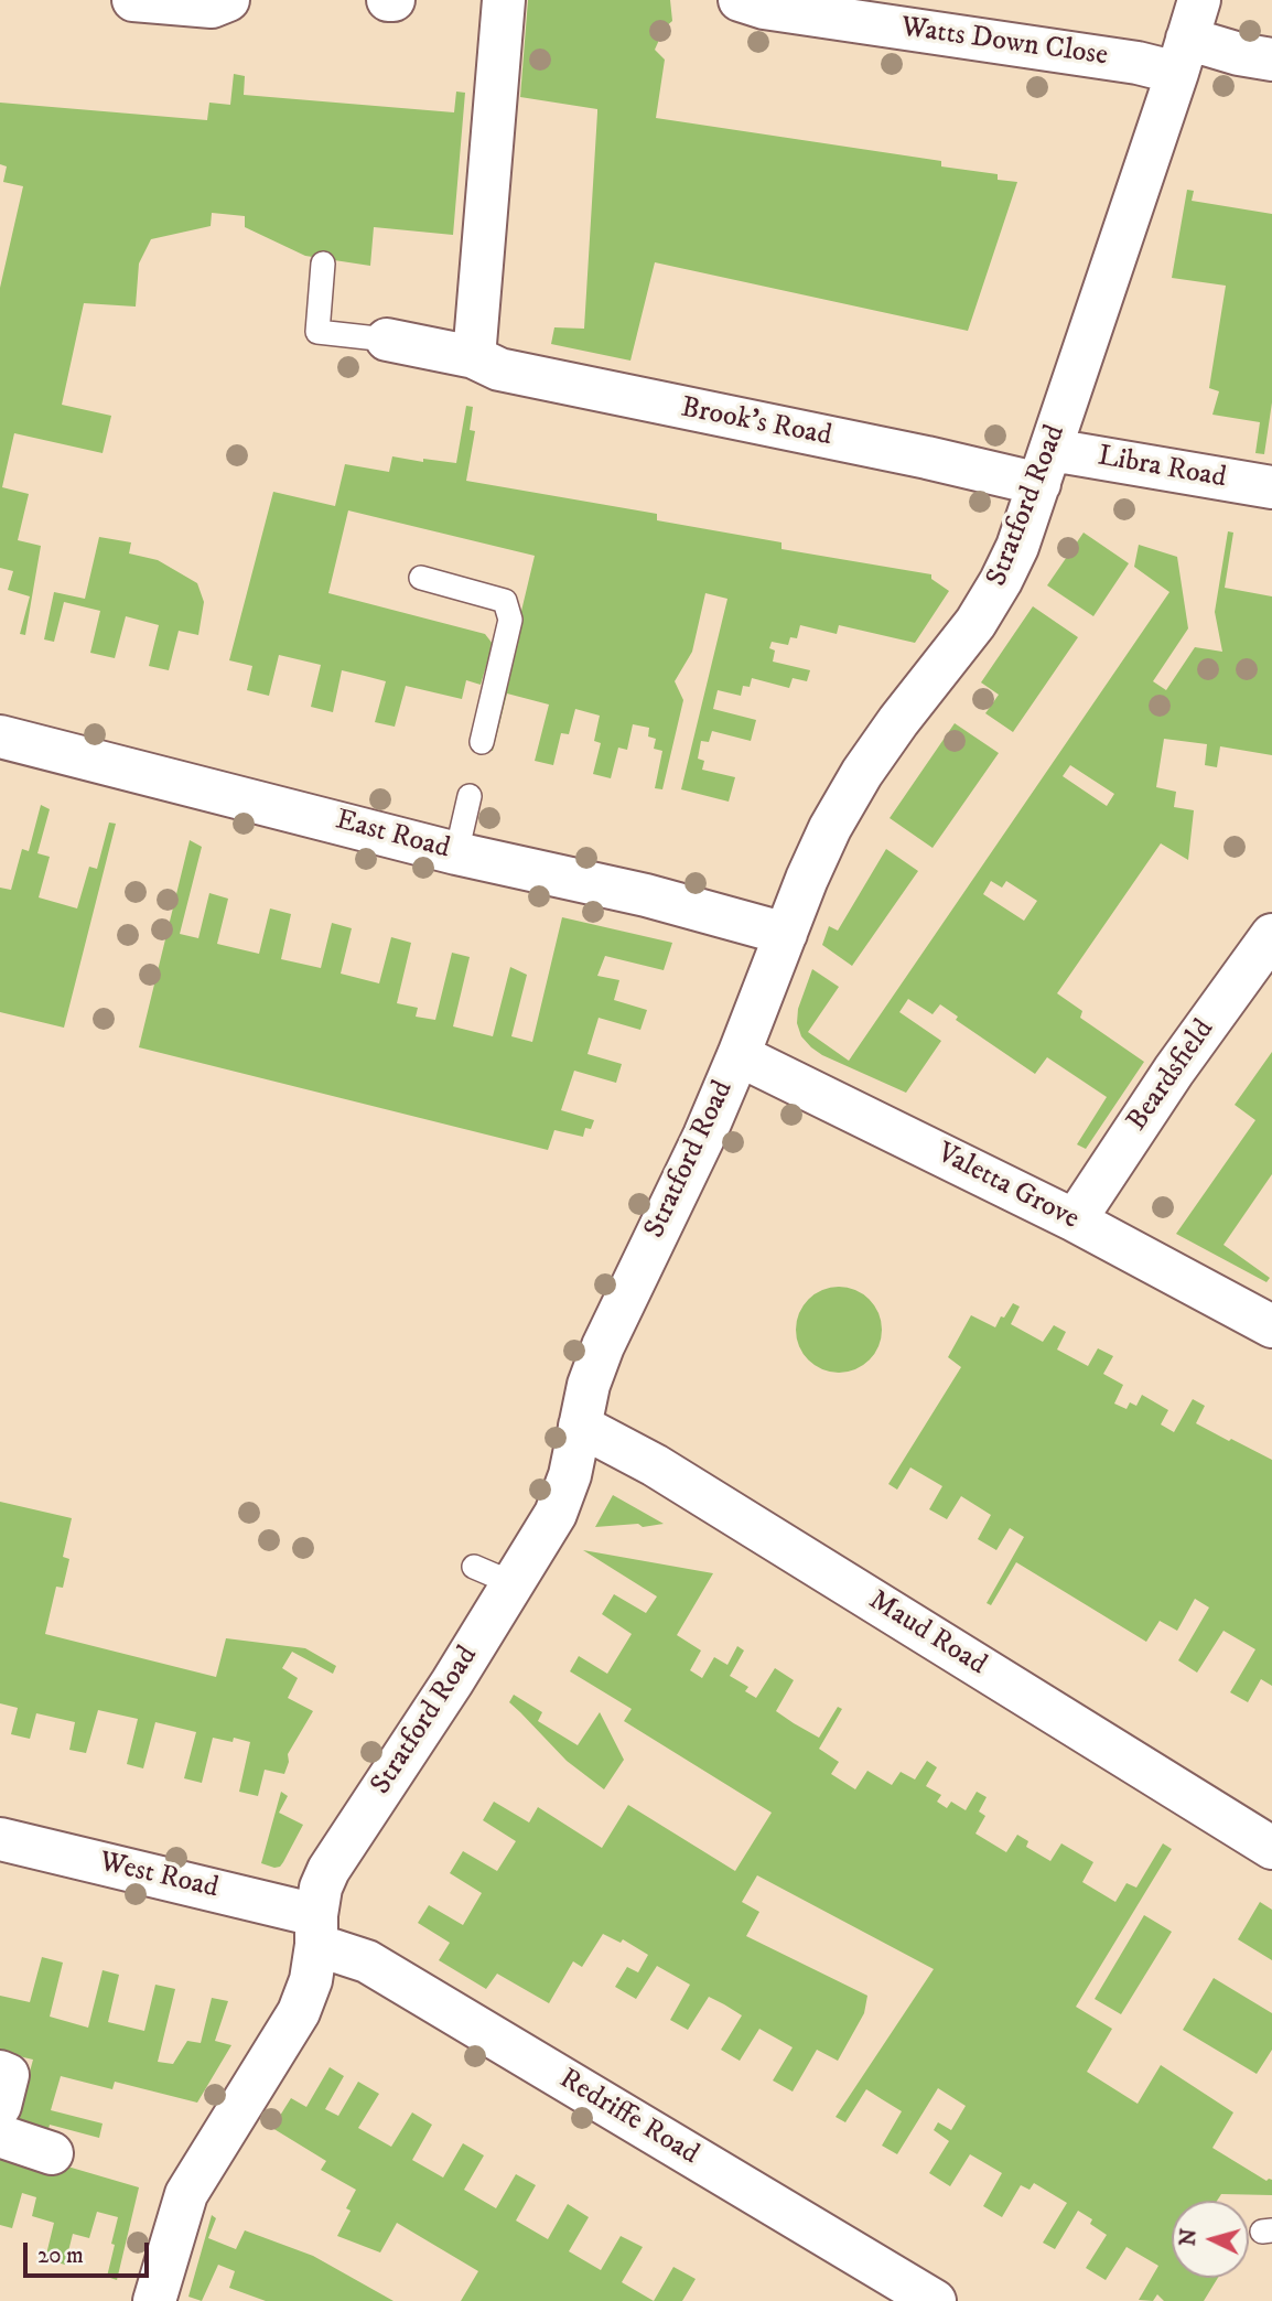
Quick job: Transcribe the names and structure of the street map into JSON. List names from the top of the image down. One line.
{"streets":{"street":["Watts Down Close","Brook's Road","Libra Road","Stratford Road","East Road","Beardsfield","Valetta Grove","Maud Road","West Road","Redriffe Road"]},"crossings":[["Watts Down Close","Stratford Road"],["Brook's Road","Libra Road"],["Brook's Road","Stratford Road"],["Libra Road","Stratford Road"],["Stratford Road","East Road"],["Stratford Road","Valetta Grove"],["Stratford Road","Maud Road"],["Stratford Road","West Road"],["Stratford Road","Redriffe Road"],["Beardsfield","Valetta Grove"],["West Road","Redriffe Road"]],"scale_bar":"20 m","north":"left"}
